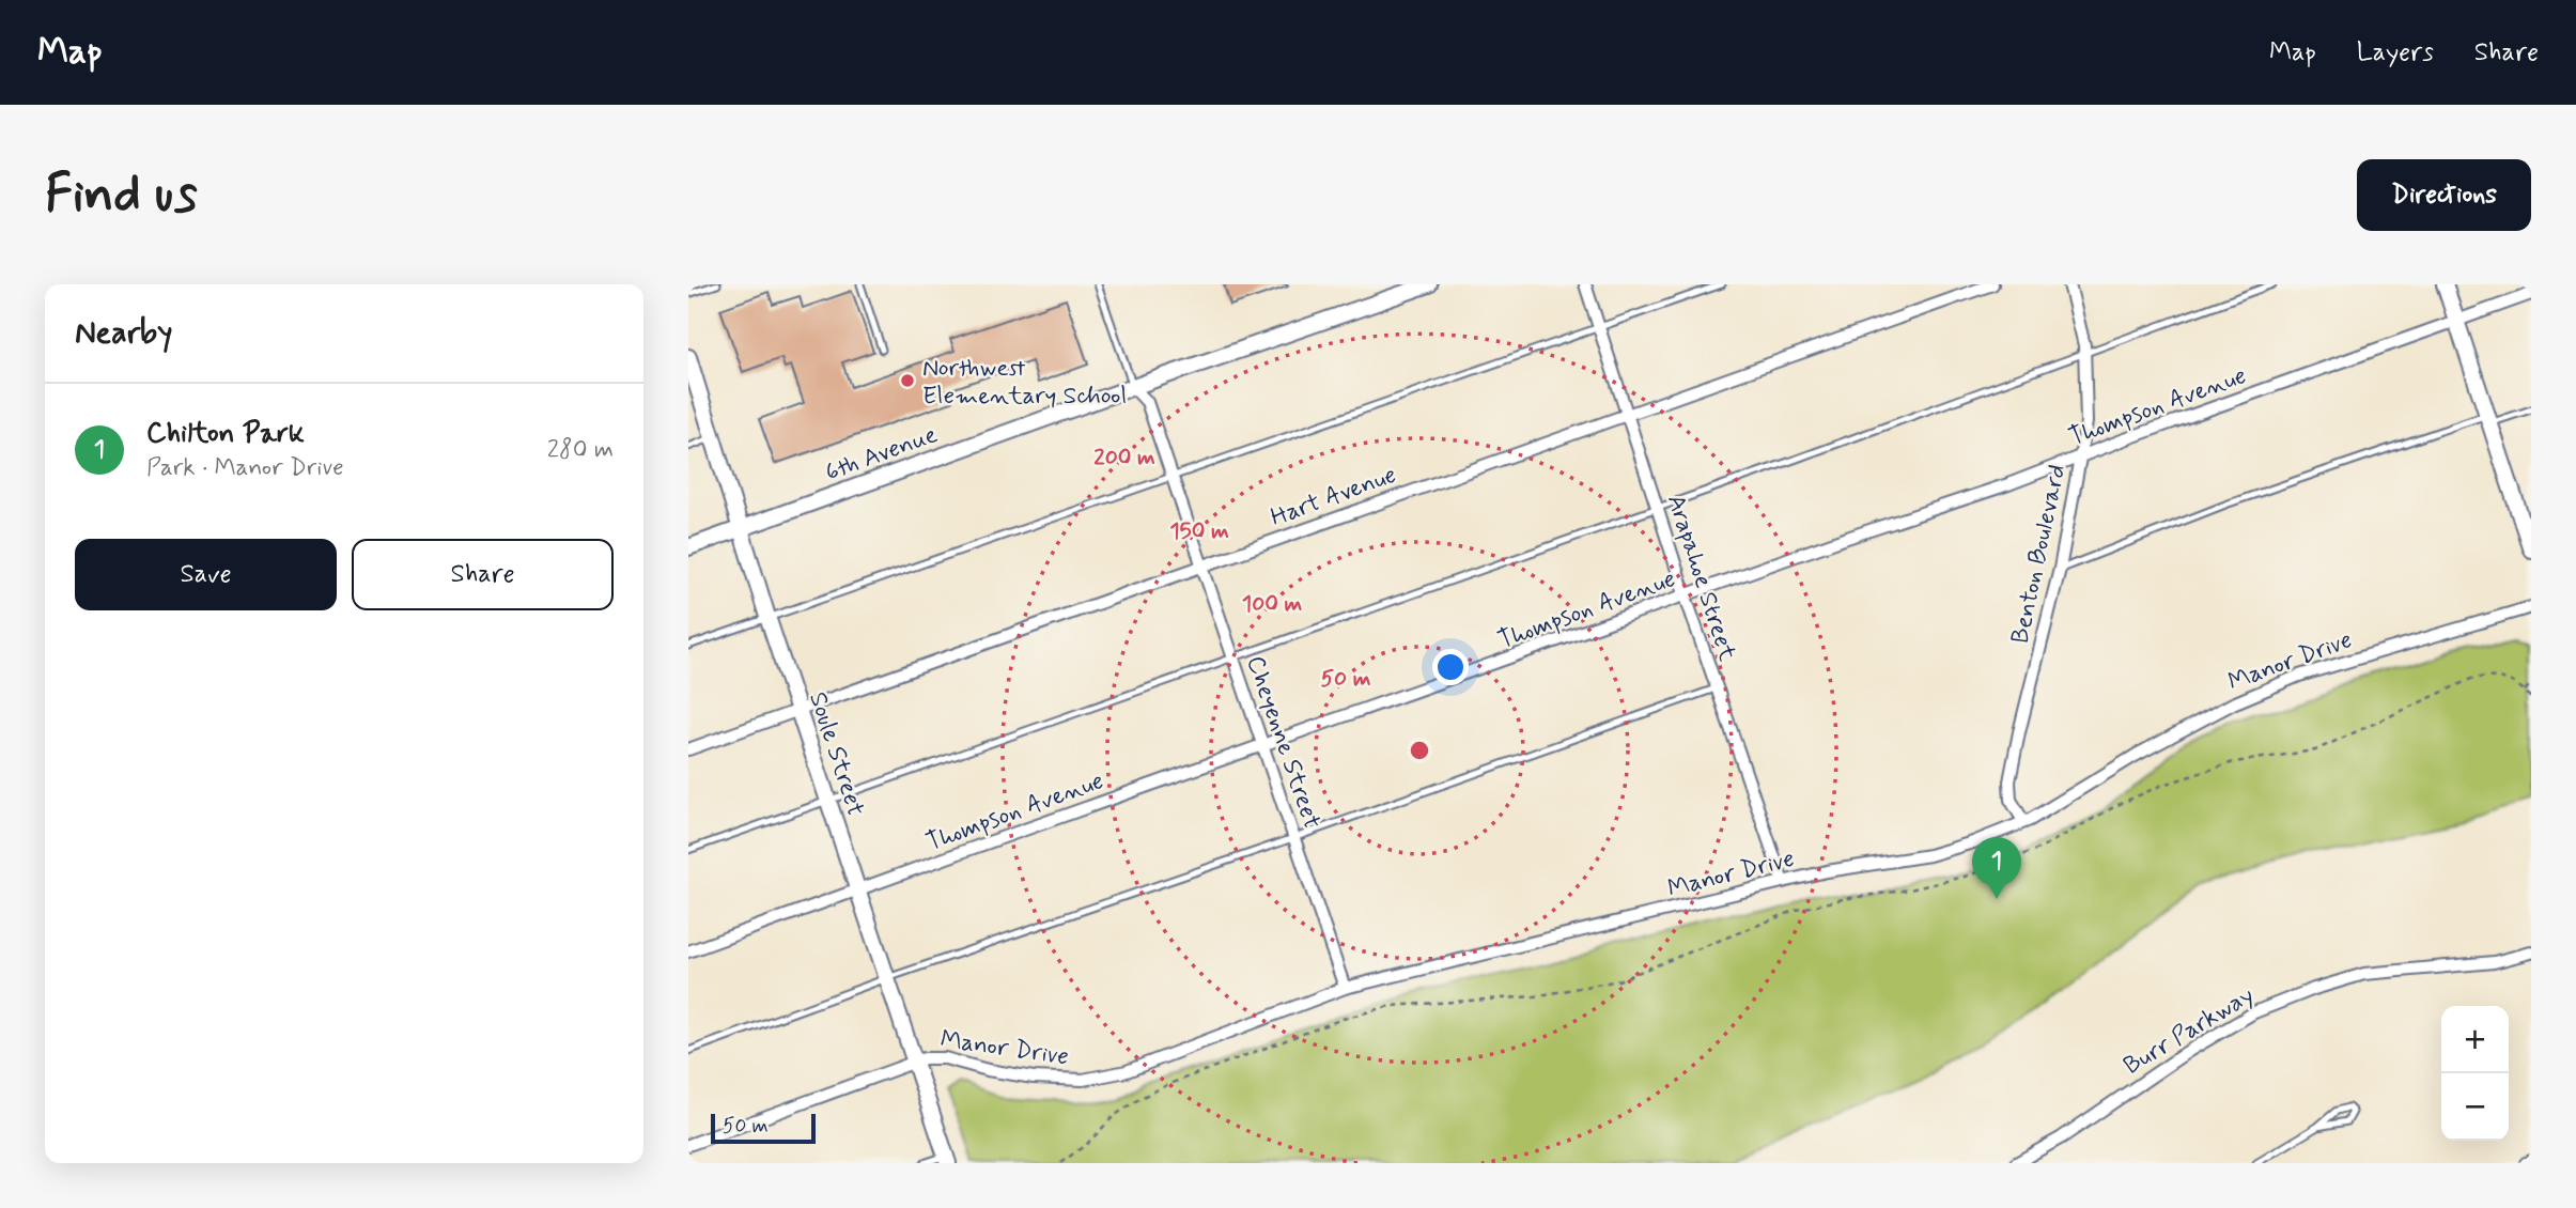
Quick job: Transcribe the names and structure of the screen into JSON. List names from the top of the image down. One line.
{"streets":{"street":["Thompson Avenue","6th Avenue","Hart Avenue","Benton Boulevard","Arapahoe Street","Manor Drive","Cheyenne Street","Soule Street","Burr Parkway"]},"crossings":[["Thompson Avenue","Benton Boulevard"],["Thompson Avenue","Arapahoe Street"],["Thompson Avenue","Cheyenne Street"],["Thompson Avenue","Soule Street"],["6th Avenue","Cheyenne Street"],["6th Avenue","Soule Street"],["Hart Avenue","Arapahoe Street"],["Hart Avenue","Cheyenne Street"],["Hart Avenue","Soule Street"],["Benton Boulevard","Manor Drive"],["Arapahoe Street","Manor Drive"],["Manor Drive","Cheyenne Street"],["Manor Drive","Soule Street"]],"places":["Northwest Elementary School"],"scale_bar":"50 m","page":{"header":"Map","nav":["Map","Layers","Share"],"buttons":["Directions",["Save","Share"]],"title":"Find us","heading":"Nearby","list":[{"mark":"1","name":"Chilton Park","note":"Park · Manor Drive","value":"280 m"}],"pins":"1","map_buttons":["+","−"],"scale":"50 m"},"rings":["200 m","150 m","100 m","50 m"]}
